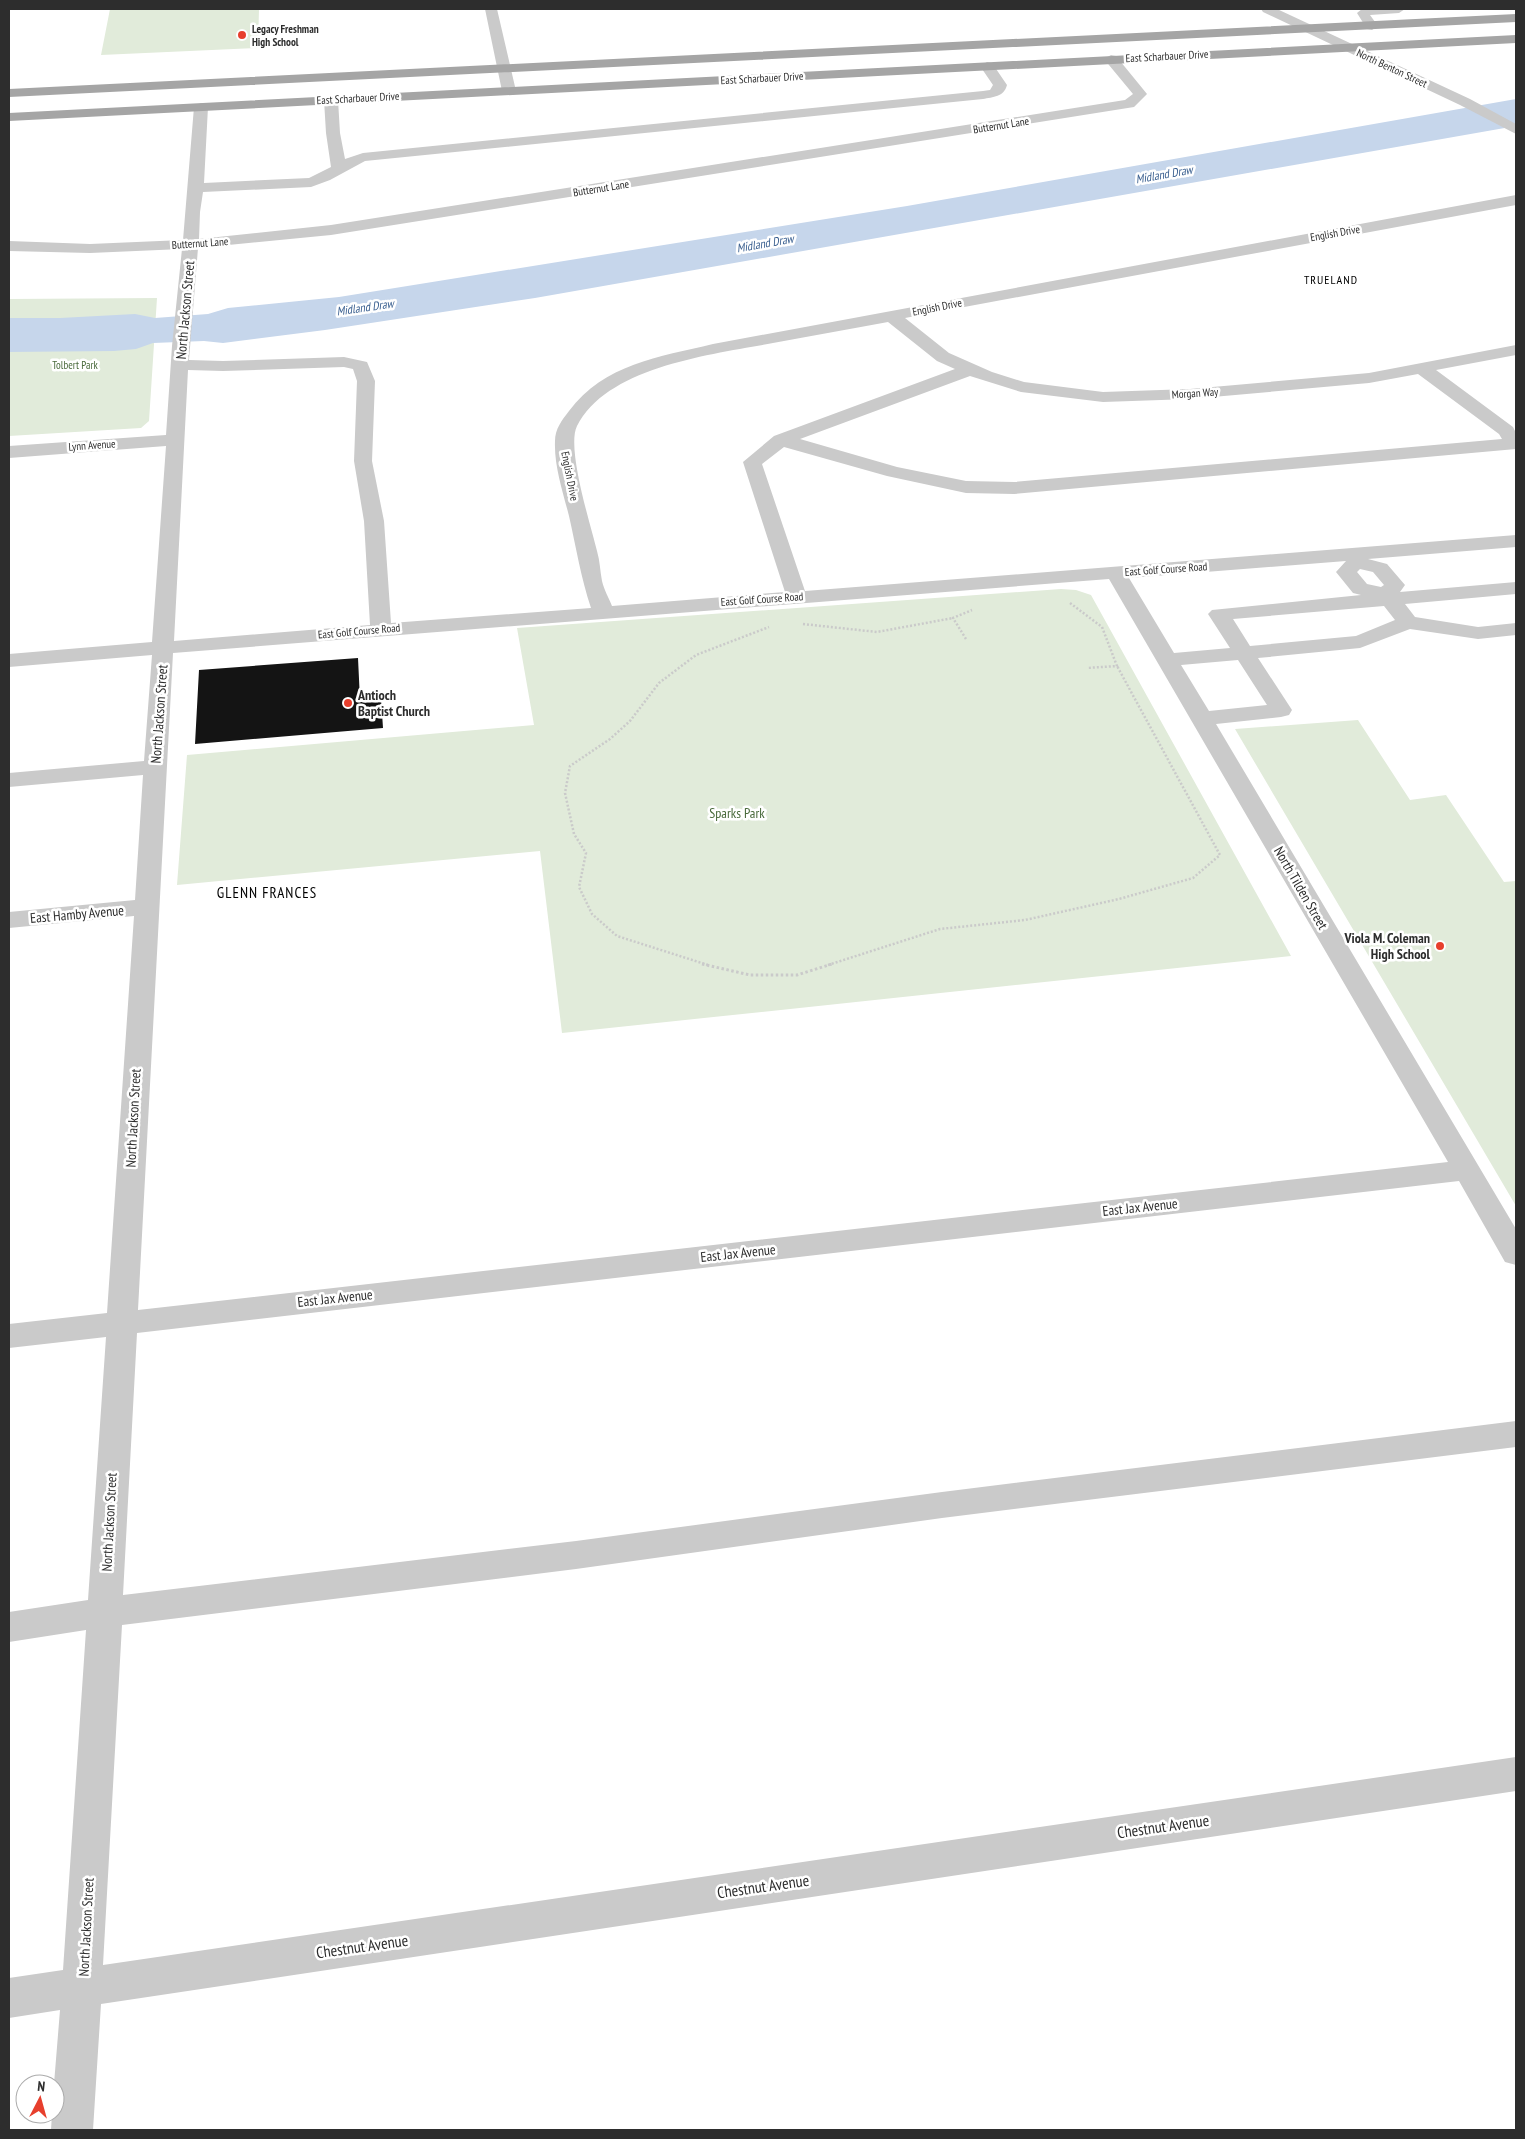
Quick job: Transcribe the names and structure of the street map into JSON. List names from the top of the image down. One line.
{"streets":{"main road":["East Scharbauer Drive"],"street":["North Benton Street","Butternut Lane","English Drive","North Jackson Street","Morgan Way","Lynn Avenue","East Golf Course Road","North Tilden Street","East Hamby Avenue","East Jax Avenue","Chestnut Avenue"]},"crossings":[["East Scharbauer Drive","North Benton Street"],["East Scharbauer Drive","Butternut Lane"],["East Scharbauer Drive","North Jackson Street"],["Butternut Lane","North Jackson Street"],["English Drive","Morgan Way"],["English Drive","East Golf Course Road"],["North Jackson Street","Lynn Avenue"],["North Jackson Street","East Golf Course Road"],["North Jackson Street","East Hamby Avenue"],["North Jackson Street","East Jax Avenue"],["North Jackson Street","Chestnut Avenue"],["East Golf Course Road","North Tilden Street"],["North Tilden Street","East Jax Avenue"]],"districts":["TRUELAND","GLENN FRANCES"],"water":["Midland Draw"],"parks":["Tolbert Park","Sparks Park"],"places":["Legacy Freshman High School","Antioch Baptist Church","Viola M. Coleman High School"],"north":"top"}
